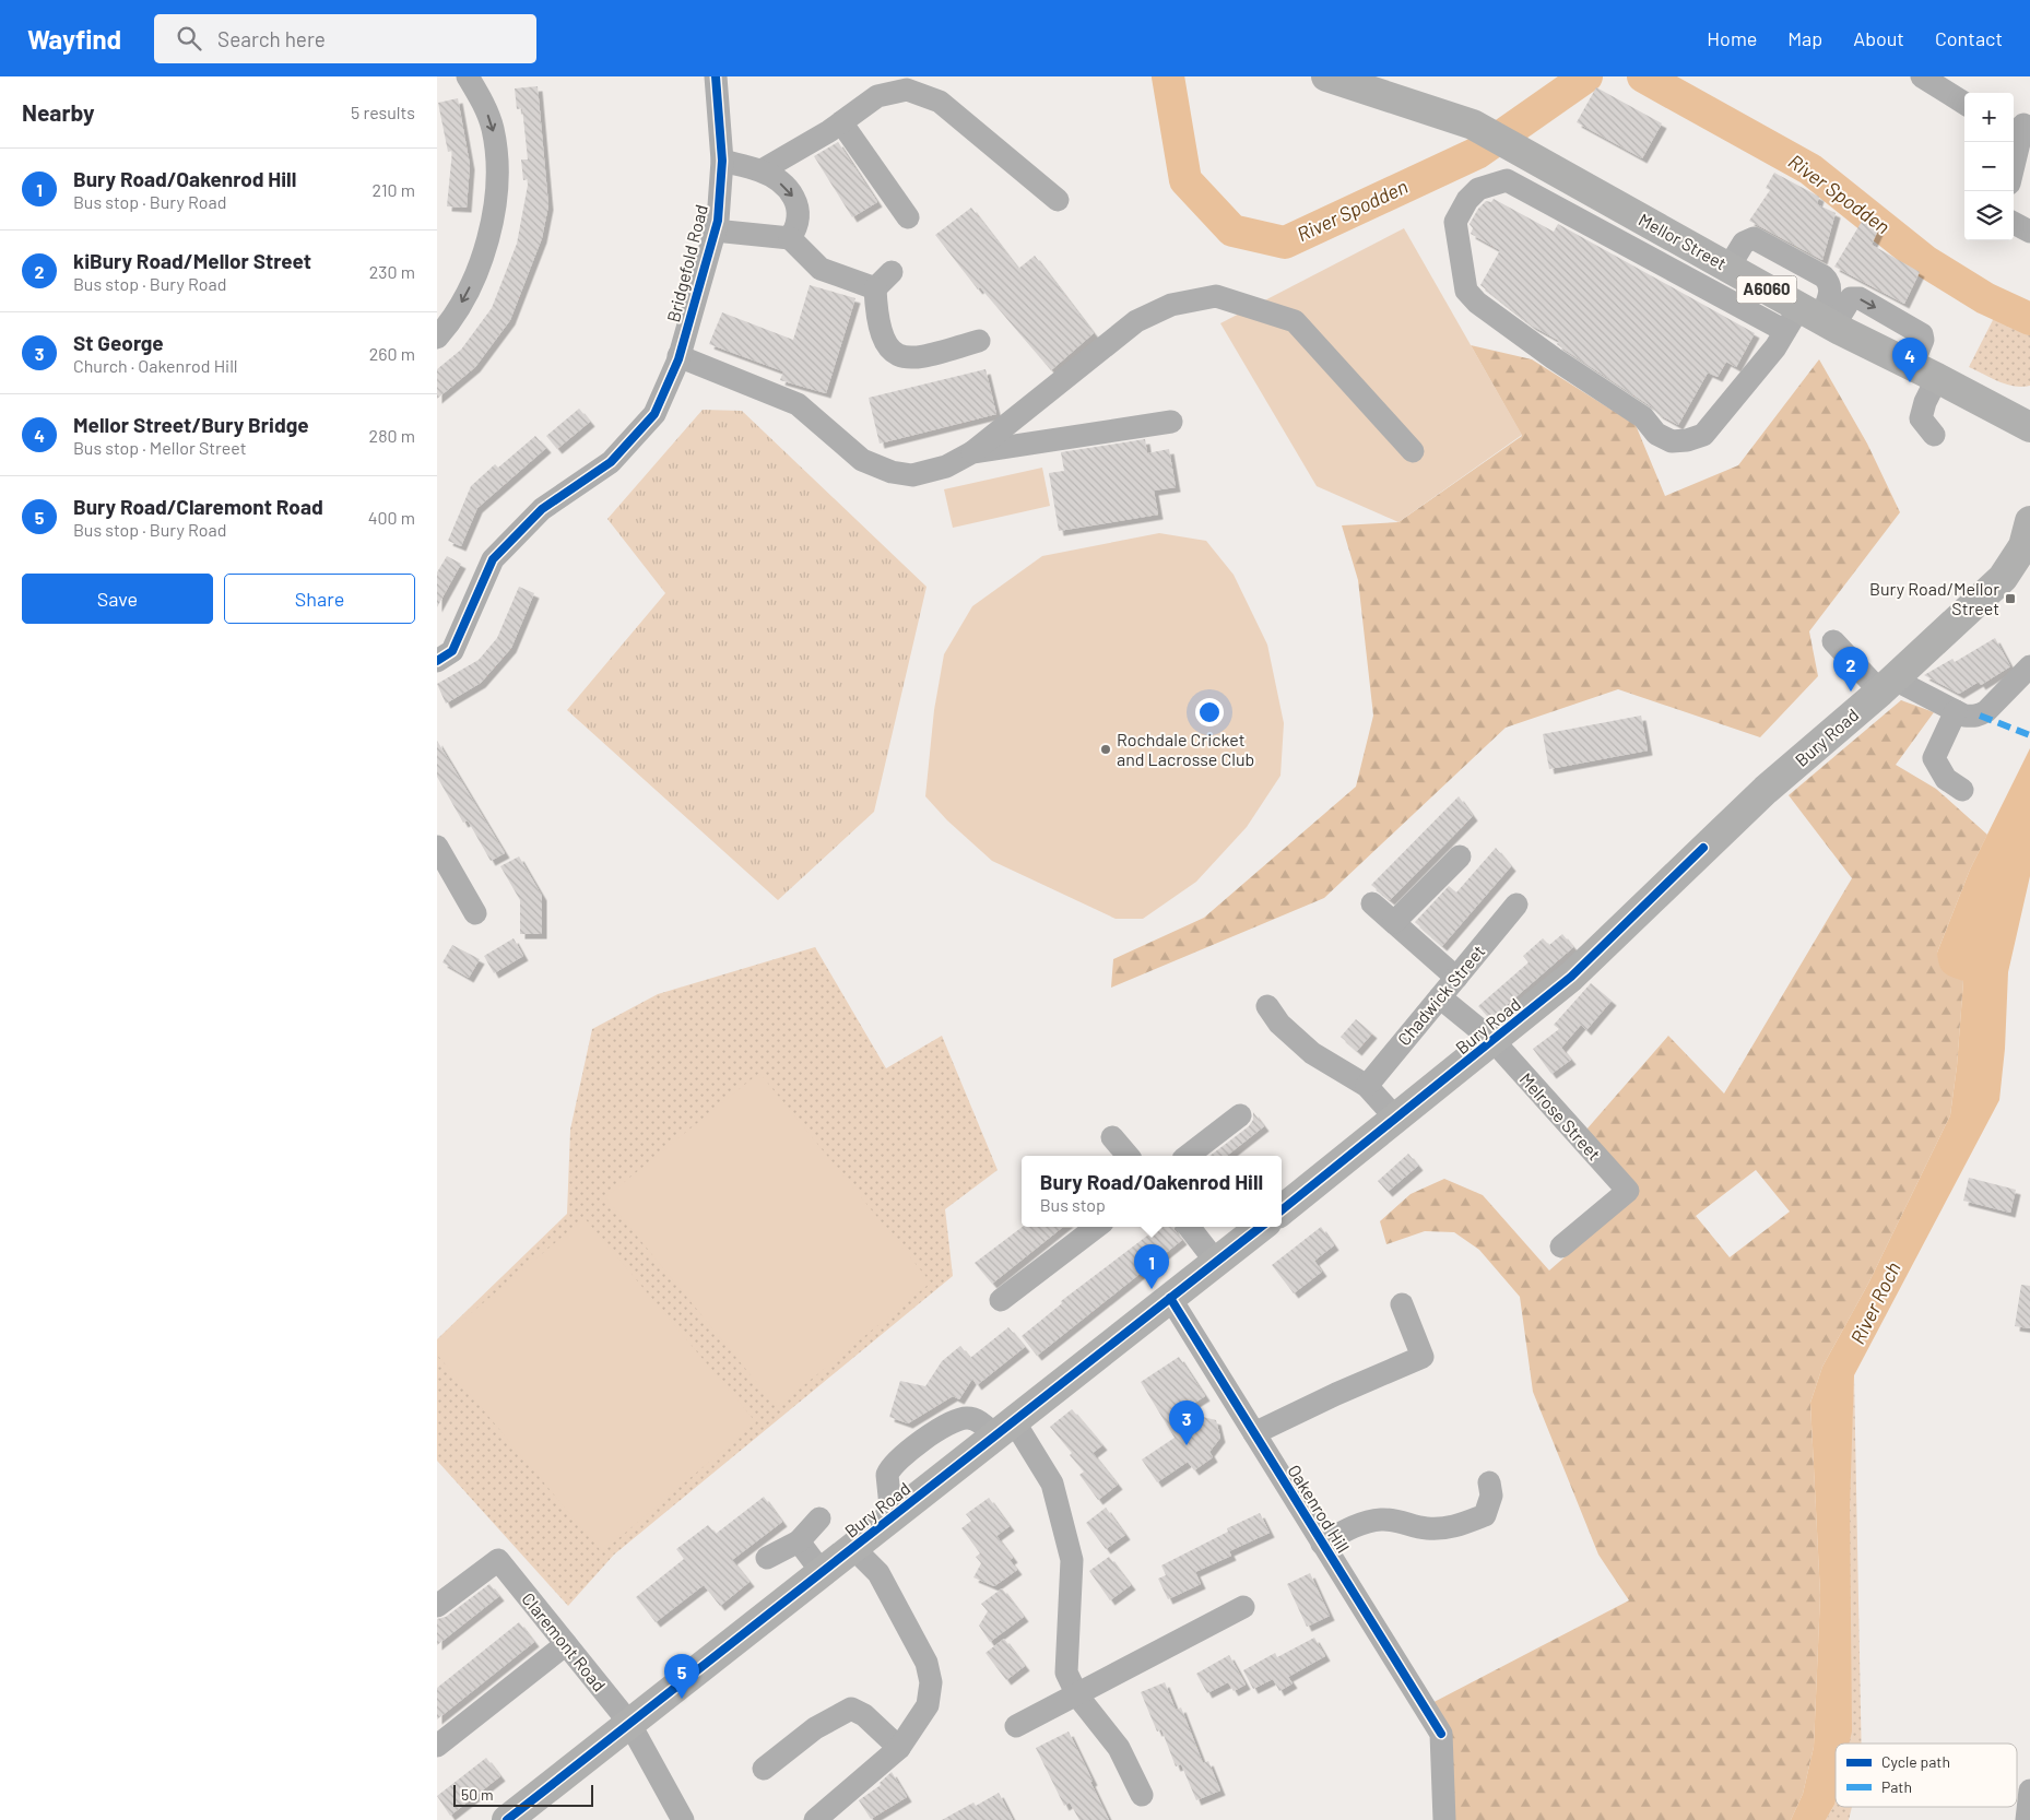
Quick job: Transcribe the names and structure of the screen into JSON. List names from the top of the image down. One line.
{"streets":{"main road":["Mellor Street","A6060","Bury Road"],"street":["Bridgefold Road","Chadwick Street","Melrose Street","Oakenrod Hill","Claremont Road"]},"crossings":[["Bury Road","Melrose Street"],["Bury Road","Oakenrod Hill"],["Bury Road","Claremont Road"],["Chadwick Street","Melrose Street"]],"water":["River Spodden","River Roch"],"places":{"transit":["Bury Road/Mellor Street"],"other":["Rochdale Cricket and Lacrosse Club"]},"legend":["Cycle path","Path"],"scale_bar":"50 m","page":{"header":"Wayfind","search":"Search here","nav":["Home","Map","About","Contact"],"heading":["Nearby","5 results"],"map_buttons":["+","−"],"list":[{"mark":"1","name":"Bury Road/Oakenrod Hill","note":"Bus stop · Bury Road","value":"210 m"},{"mark":"2","name":"kiBury Road/Mellor Street","note":"Bus stop · Bury Road","value":"230 m"},{"mark":"3","name":"St George","note":"Church · Oakenrod Hill","value":"260 m"},{"mark":"4","name":"Mellor Street/Bury Bridge","note":"Bus stop · Mellor Street","value":"280 m"},{"mark":"5","name":"Bury Road/Claremont Road","note":"Bus stop · Bury Road","value":"400 m"}],"pins":["4","2","1","3","5"],"buttons":["Save","Share"],"popup":["Bury Road/Oakenrod Hill","Bus stop"],"scale":"50 m"}}
